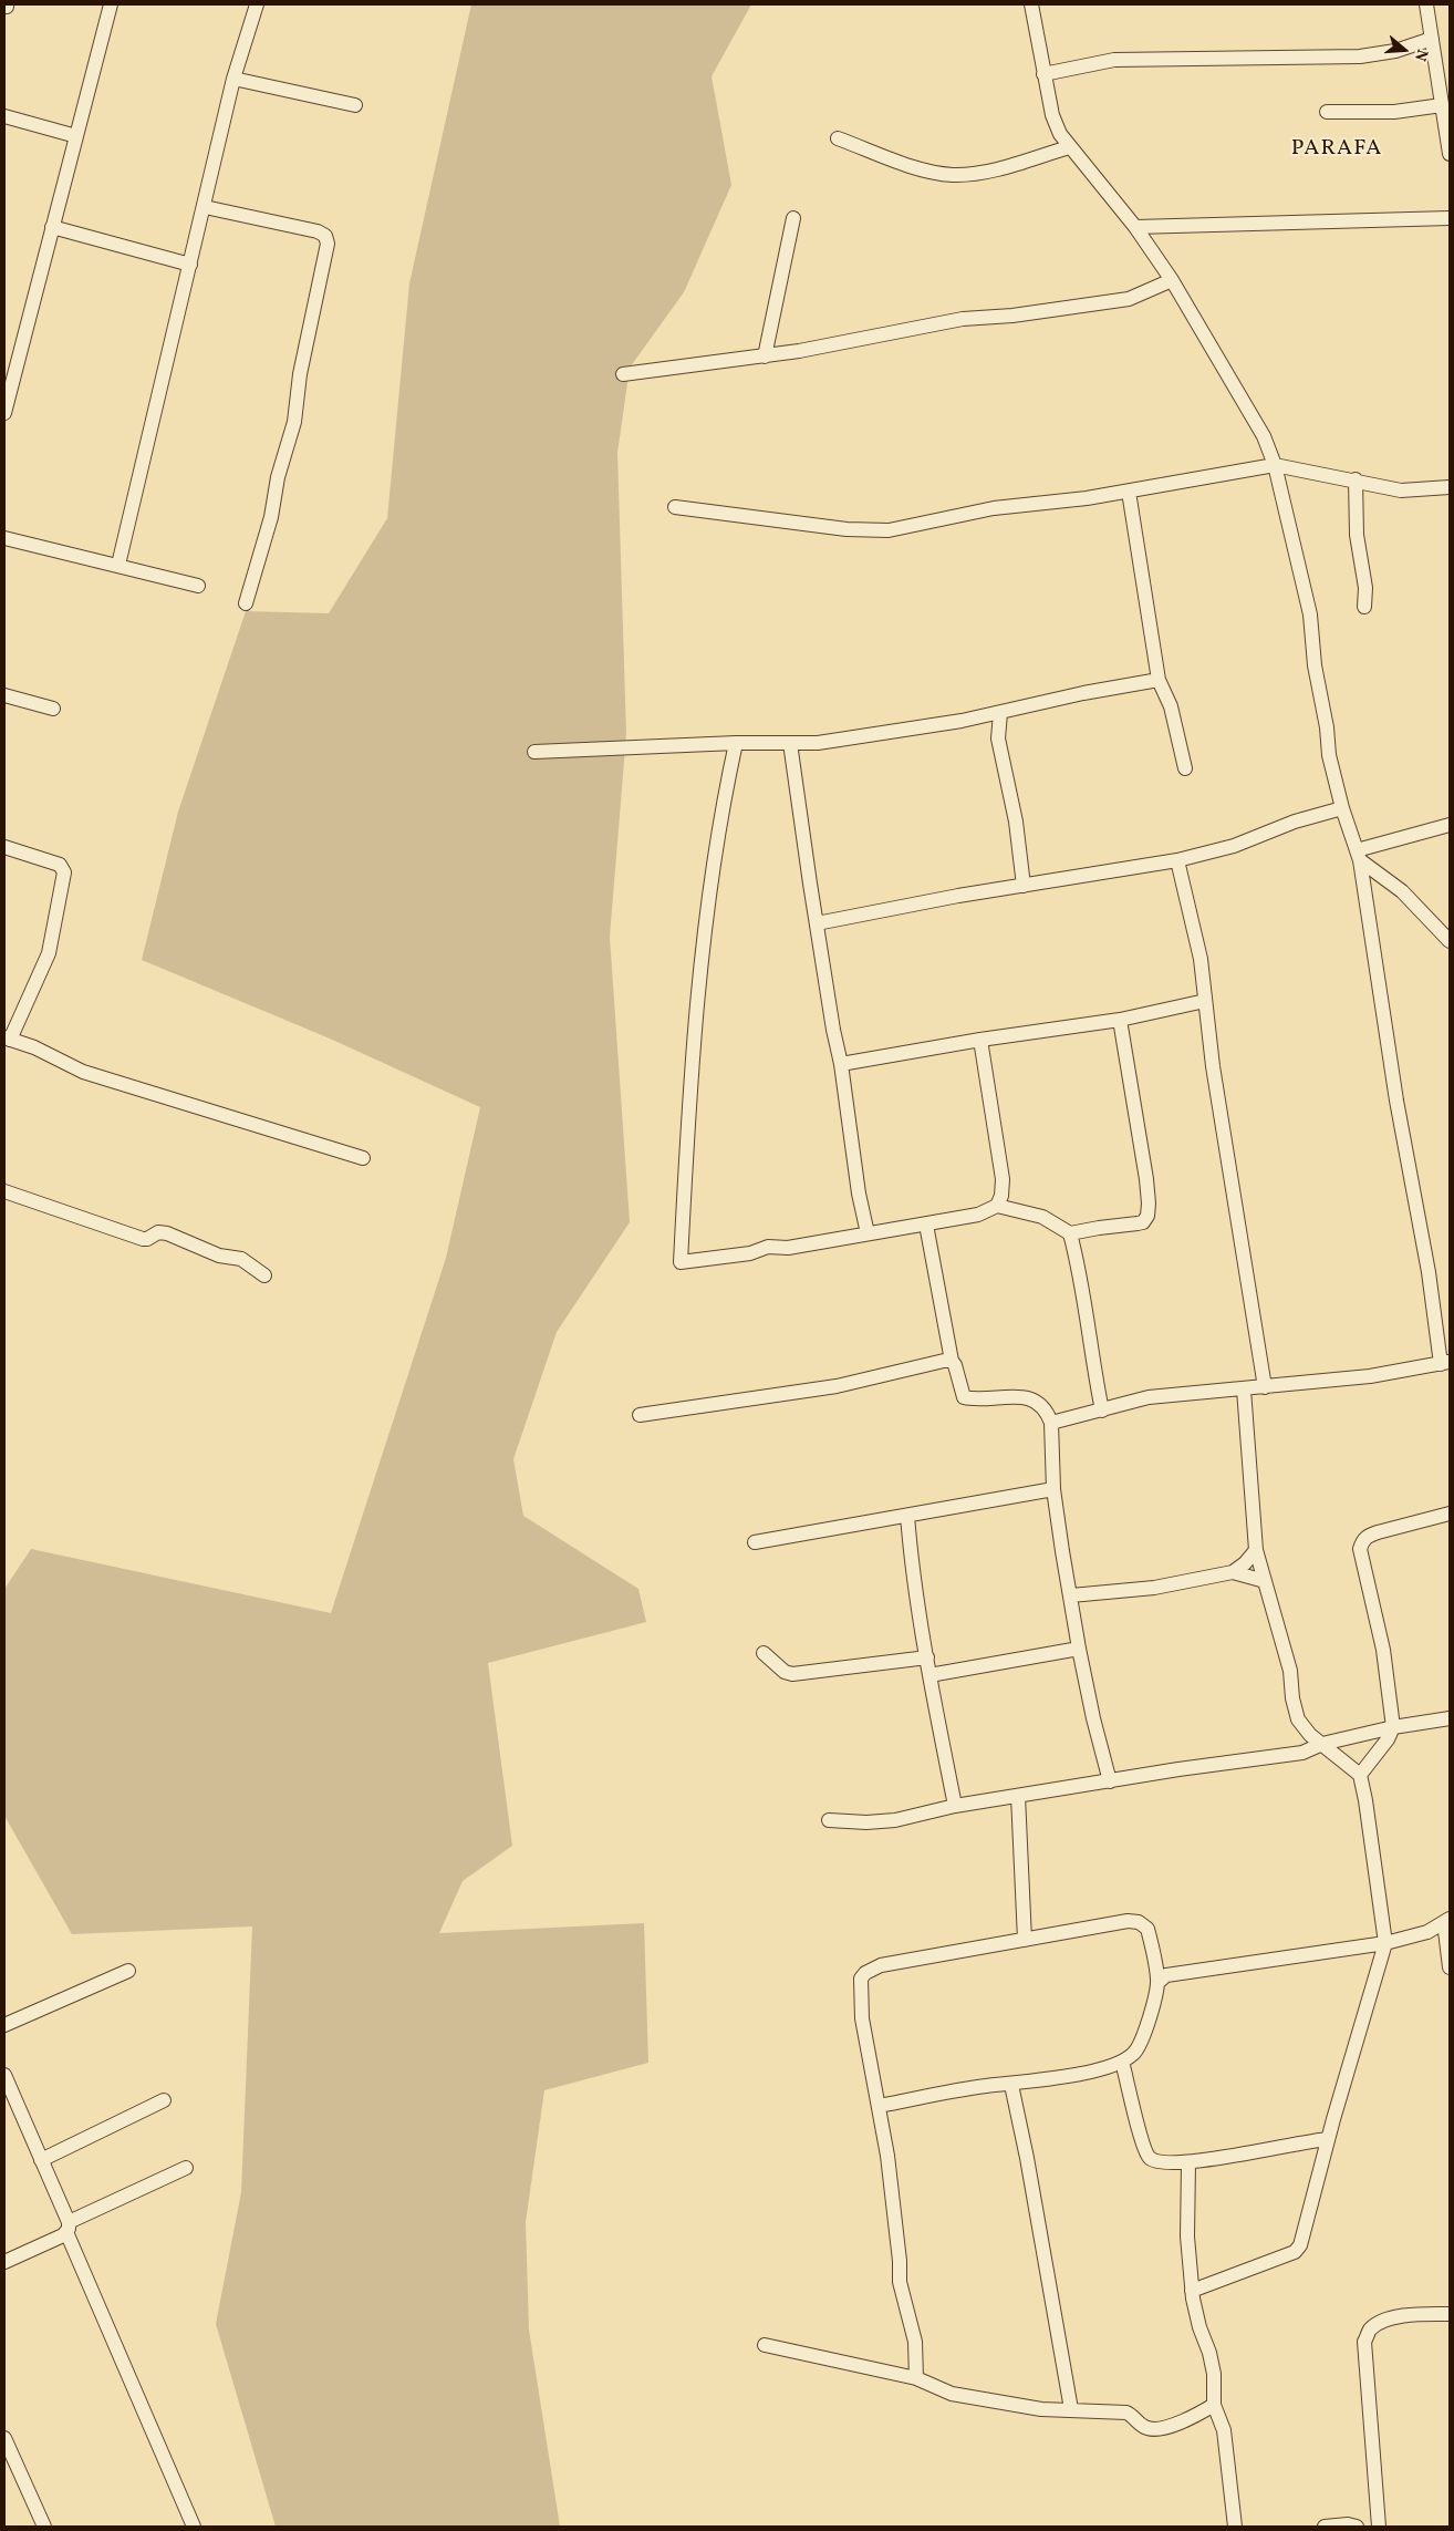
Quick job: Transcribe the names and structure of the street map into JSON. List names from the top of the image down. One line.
{"districts":["PARAFA"],"north":"right"}
